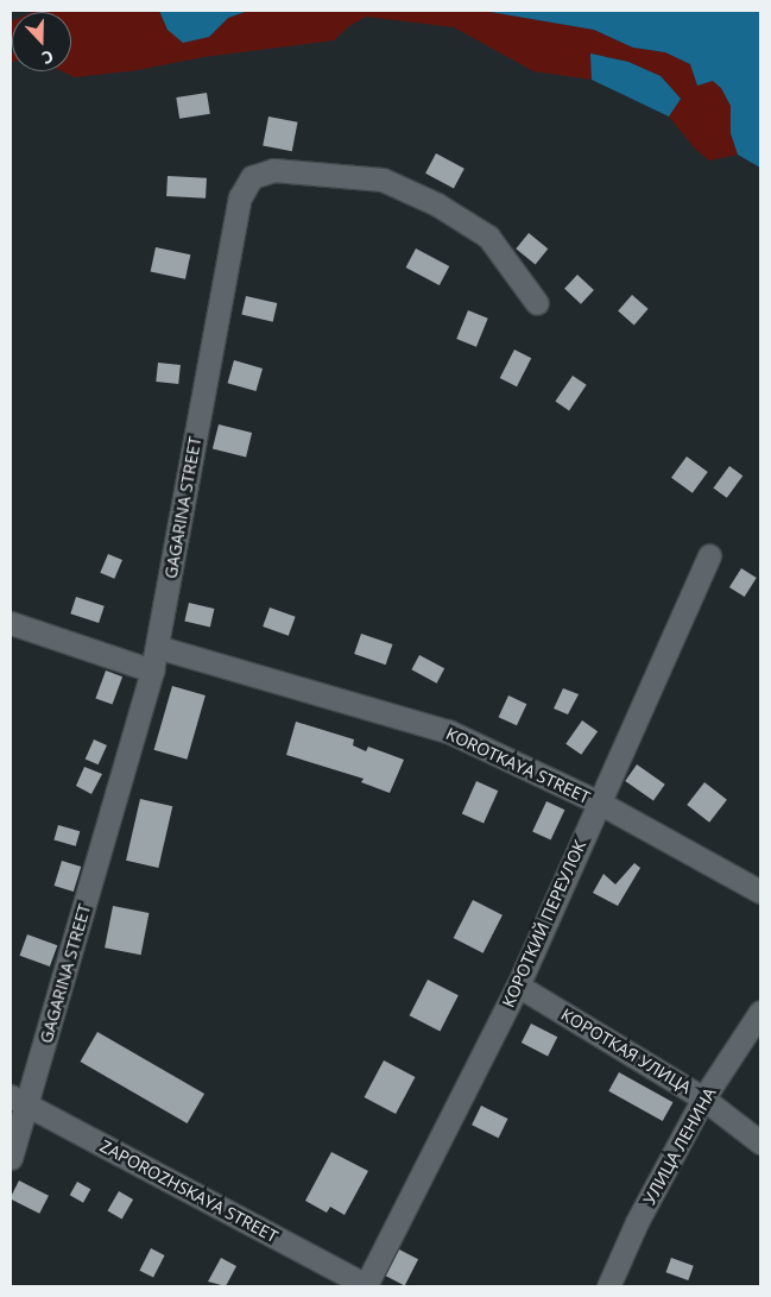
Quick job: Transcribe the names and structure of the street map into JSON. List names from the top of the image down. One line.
{"streets":{"street":["GAGARINA STREET","KOROTKAYA STREET","КОРОТКИЙ ПЕРЕУЛОК","КОРОТКАЯ УЛИЦА","УЛИЦА ЛЕНИНА","ZAPOROZHSKAYA STREET"]},"crossings":[["GAGARINA STREET","KOROTKAYA STREET"],["GAGARINA STREET","ZAPOROZHSKAYA STREET"],["KOROTKAYA STREET","КОРОТКИЙ ПЕРЕУЛОК"],["КОРОТКИЙ ПЕРЕУЛОК","КОРОТКАЯ УЛИЦА"],["КОРОТКИЙ ПЕРЕУЛОК","ZAPOROZHSKAYA STREET"],["КОРОТКАЯ УЛИЦА","УЛИЦА ЛЕНИНА"]],"north":"bottom"}
